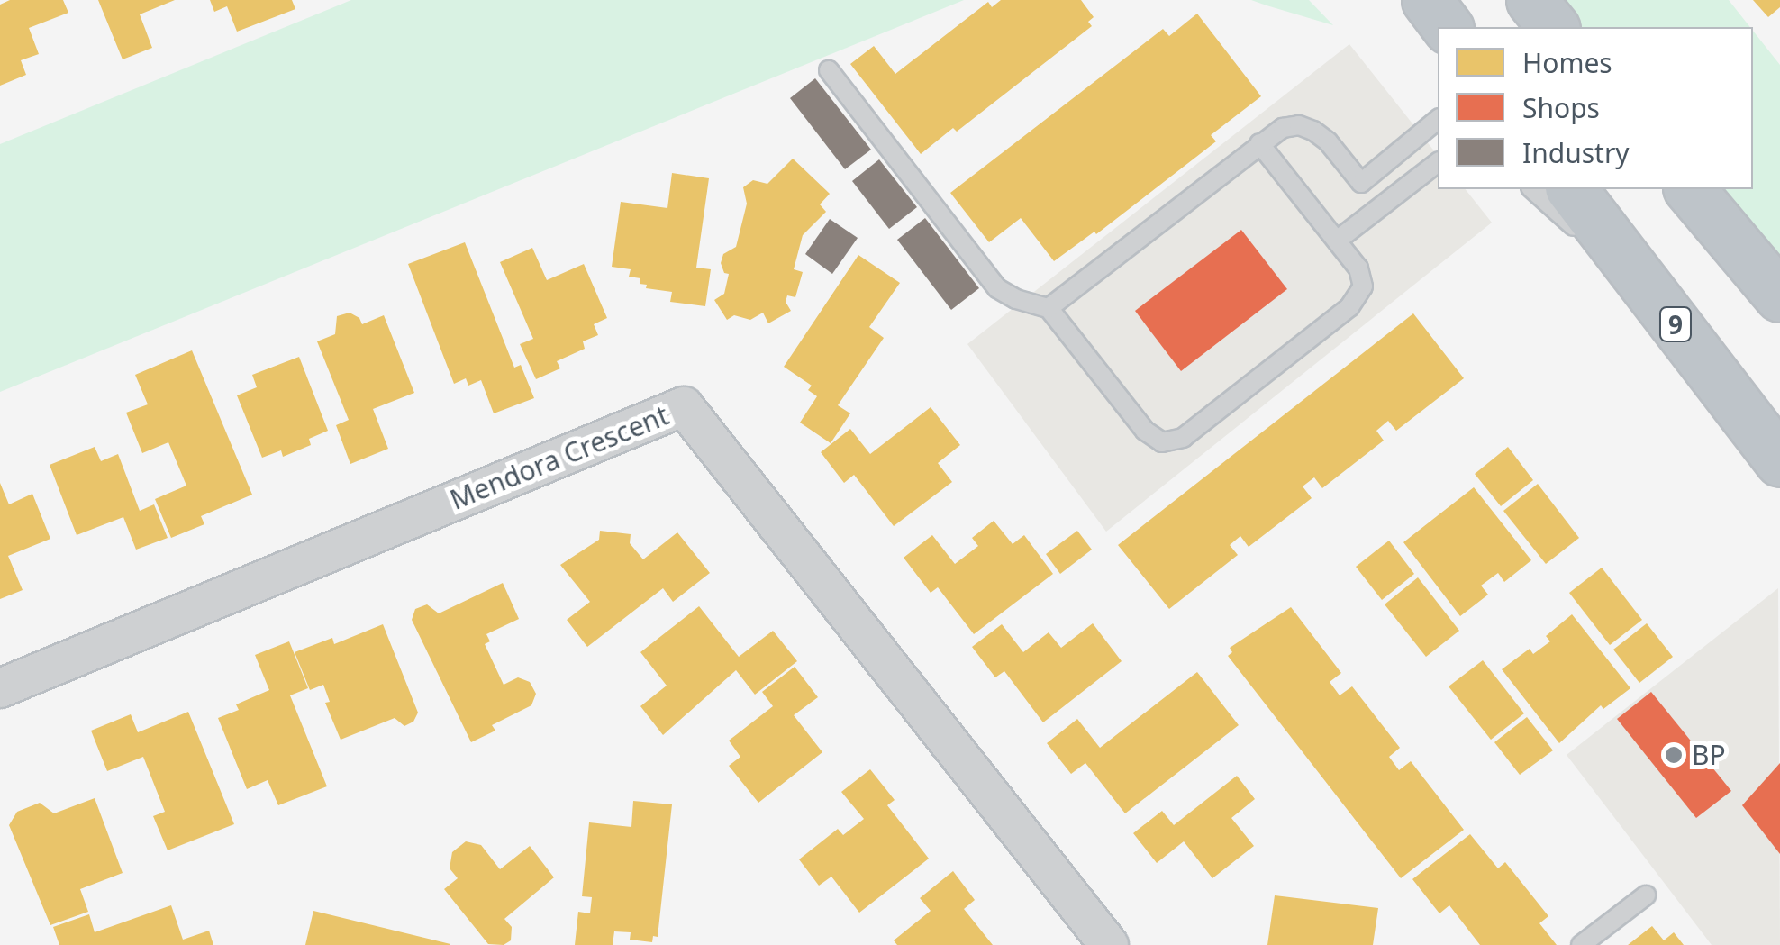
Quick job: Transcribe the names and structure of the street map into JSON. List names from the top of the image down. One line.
{"streets":{"highway":["9"],"street":["Mendora Crescent"]},"places":["BP"],"legend":["Homes","Shops","Industry"]}
